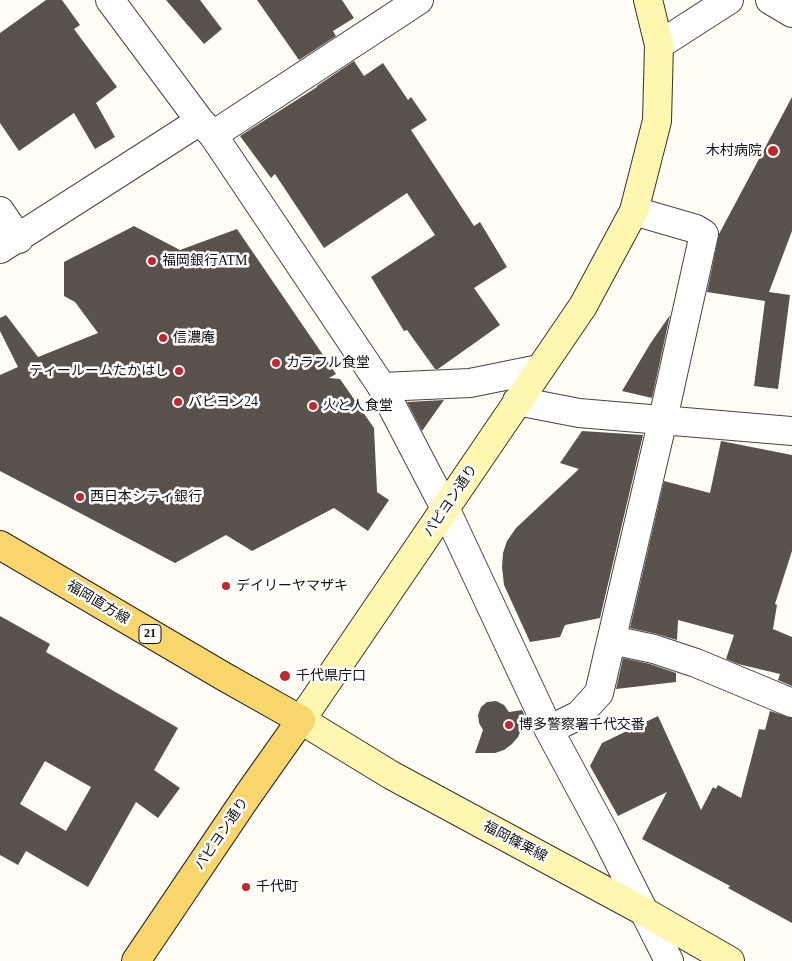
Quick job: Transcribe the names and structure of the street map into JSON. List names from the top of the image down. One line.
{"streets":{"main road":["パピヨン通り","福岡直方線","21","福岡篠栗線"]},"crossings":[["パピヨン通り","福岡直方線"],["パピヨン通り","福岡篠栗線"],["福岡直方線","福岡篠栗線"]],"places":["木村病院","福岡銀行ATM","信濃庵","カラフル食堂","ティールームたかはし","パピヨン24","火と人食堂","西日本シティ銀行","デイリーヤマザキ","千代県庁口","博多警察署千代交番","千代町"]}
